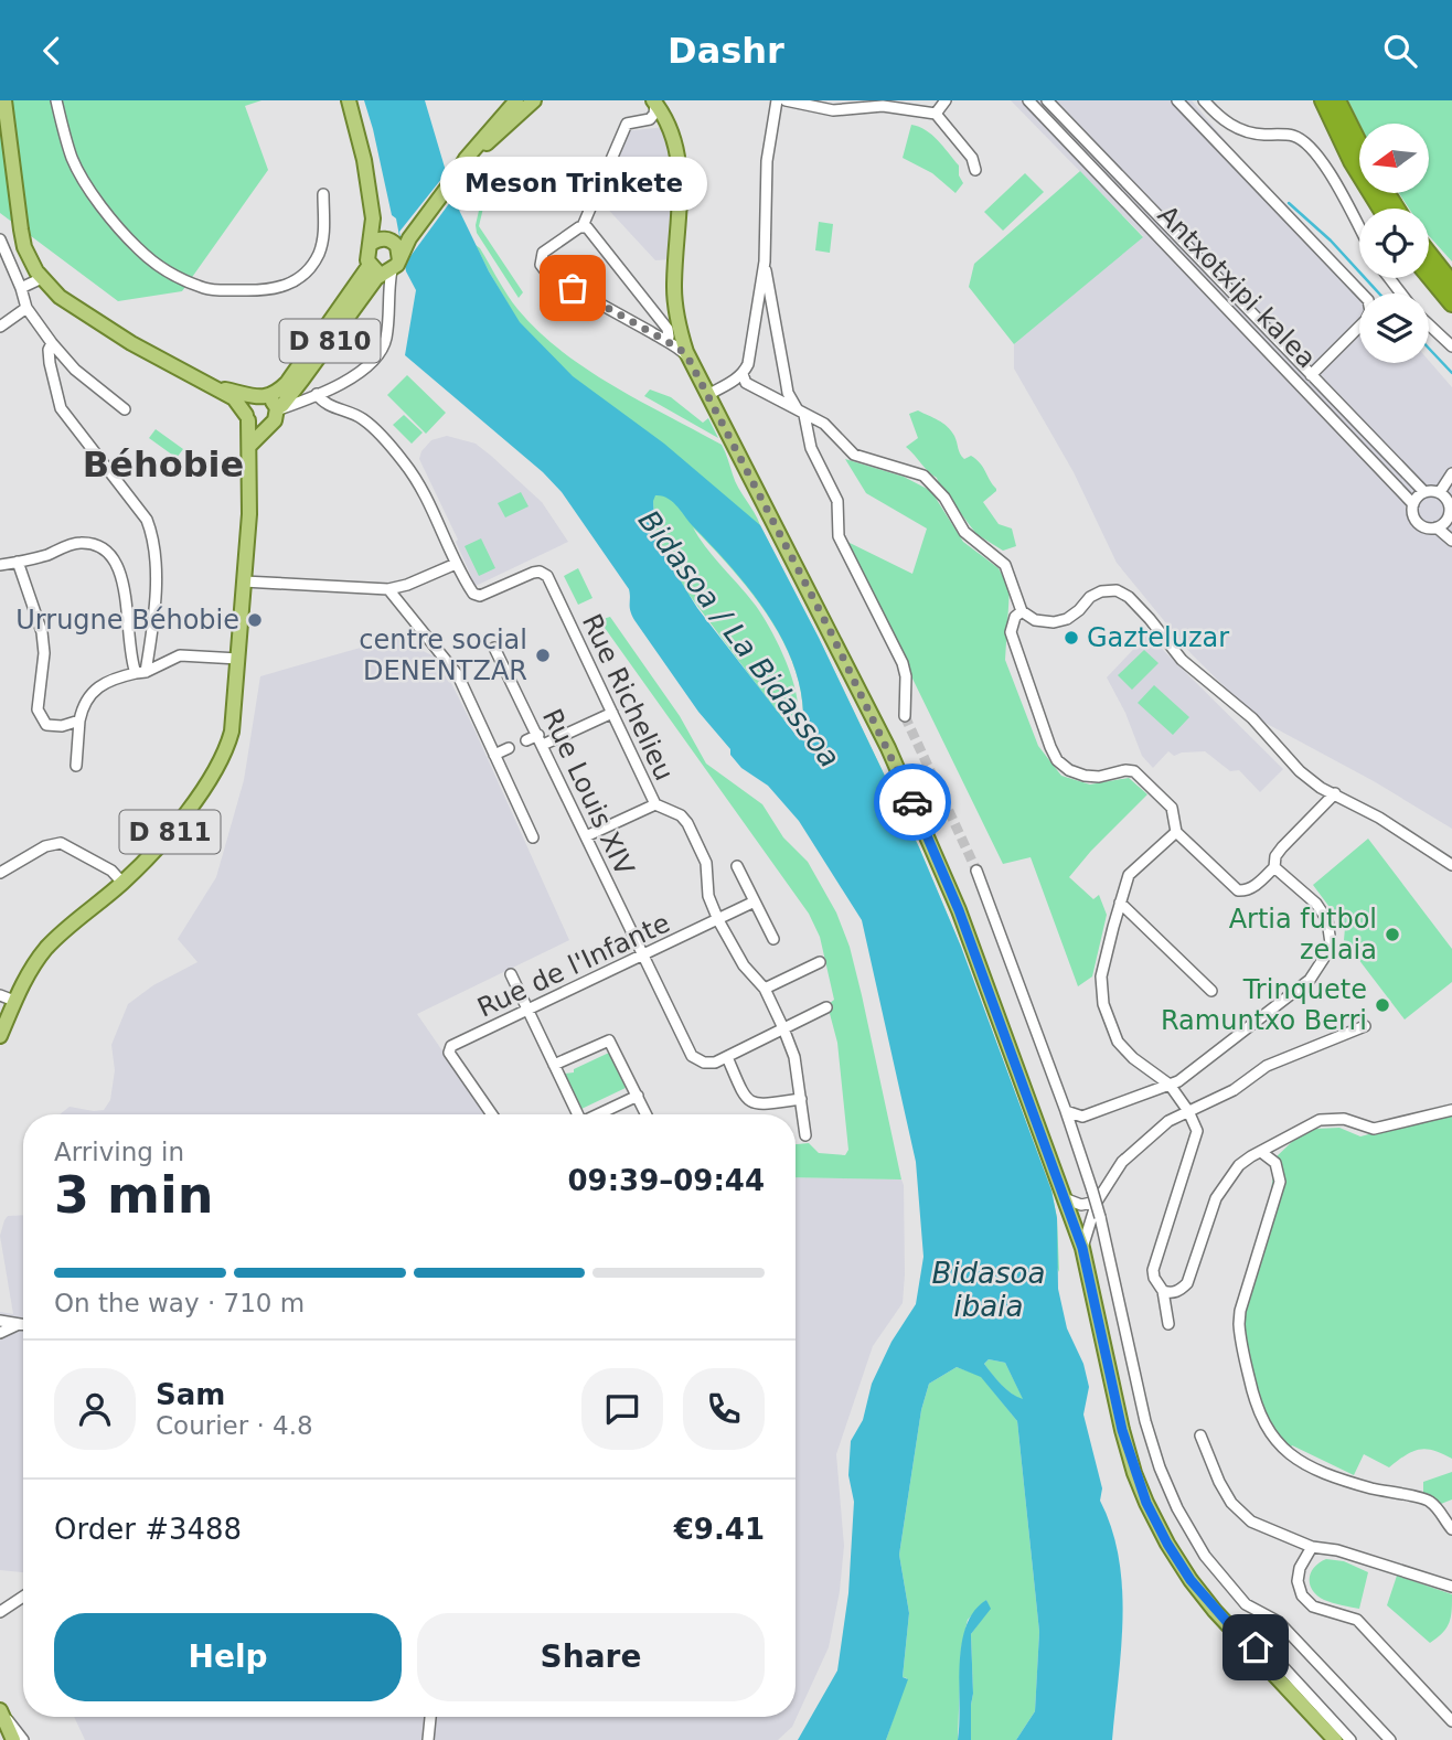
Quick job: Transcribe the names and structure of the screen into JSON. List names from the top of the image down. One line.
{"streets":{"main road":["D 810","D 811"],"street":["Antxotxipi kalea","Rue Richelieu","Rue Louis XIV","Rue de l'Infante"]},"crossings":[["D 810","D 811"],["Rue Richelieu","Rue de l'Infante"],["Rue Louis XIV","Rue de l'Infante"]],"districts":["Béhobie"],"water":["Bidasoa / La Bidassoa","Bidasoa ibaia"],"places":["Meson Trinkete","Urrugne Béhobie","Gazteluzar","centre social DENENTZAR","Artia futbol zelaia","Trinquete Ramuntxo Berri"],"north":"left","page":{"header":"Dashr","bubble":"Meson Trinkete","heading":["3 min","Arriving in","09:39–09:44"],"panel":["Sam","Courier · 4.8","Order #3488","€9.41"],"bar":"On the way · 710 m","buttons":["Help","Share"]}}
